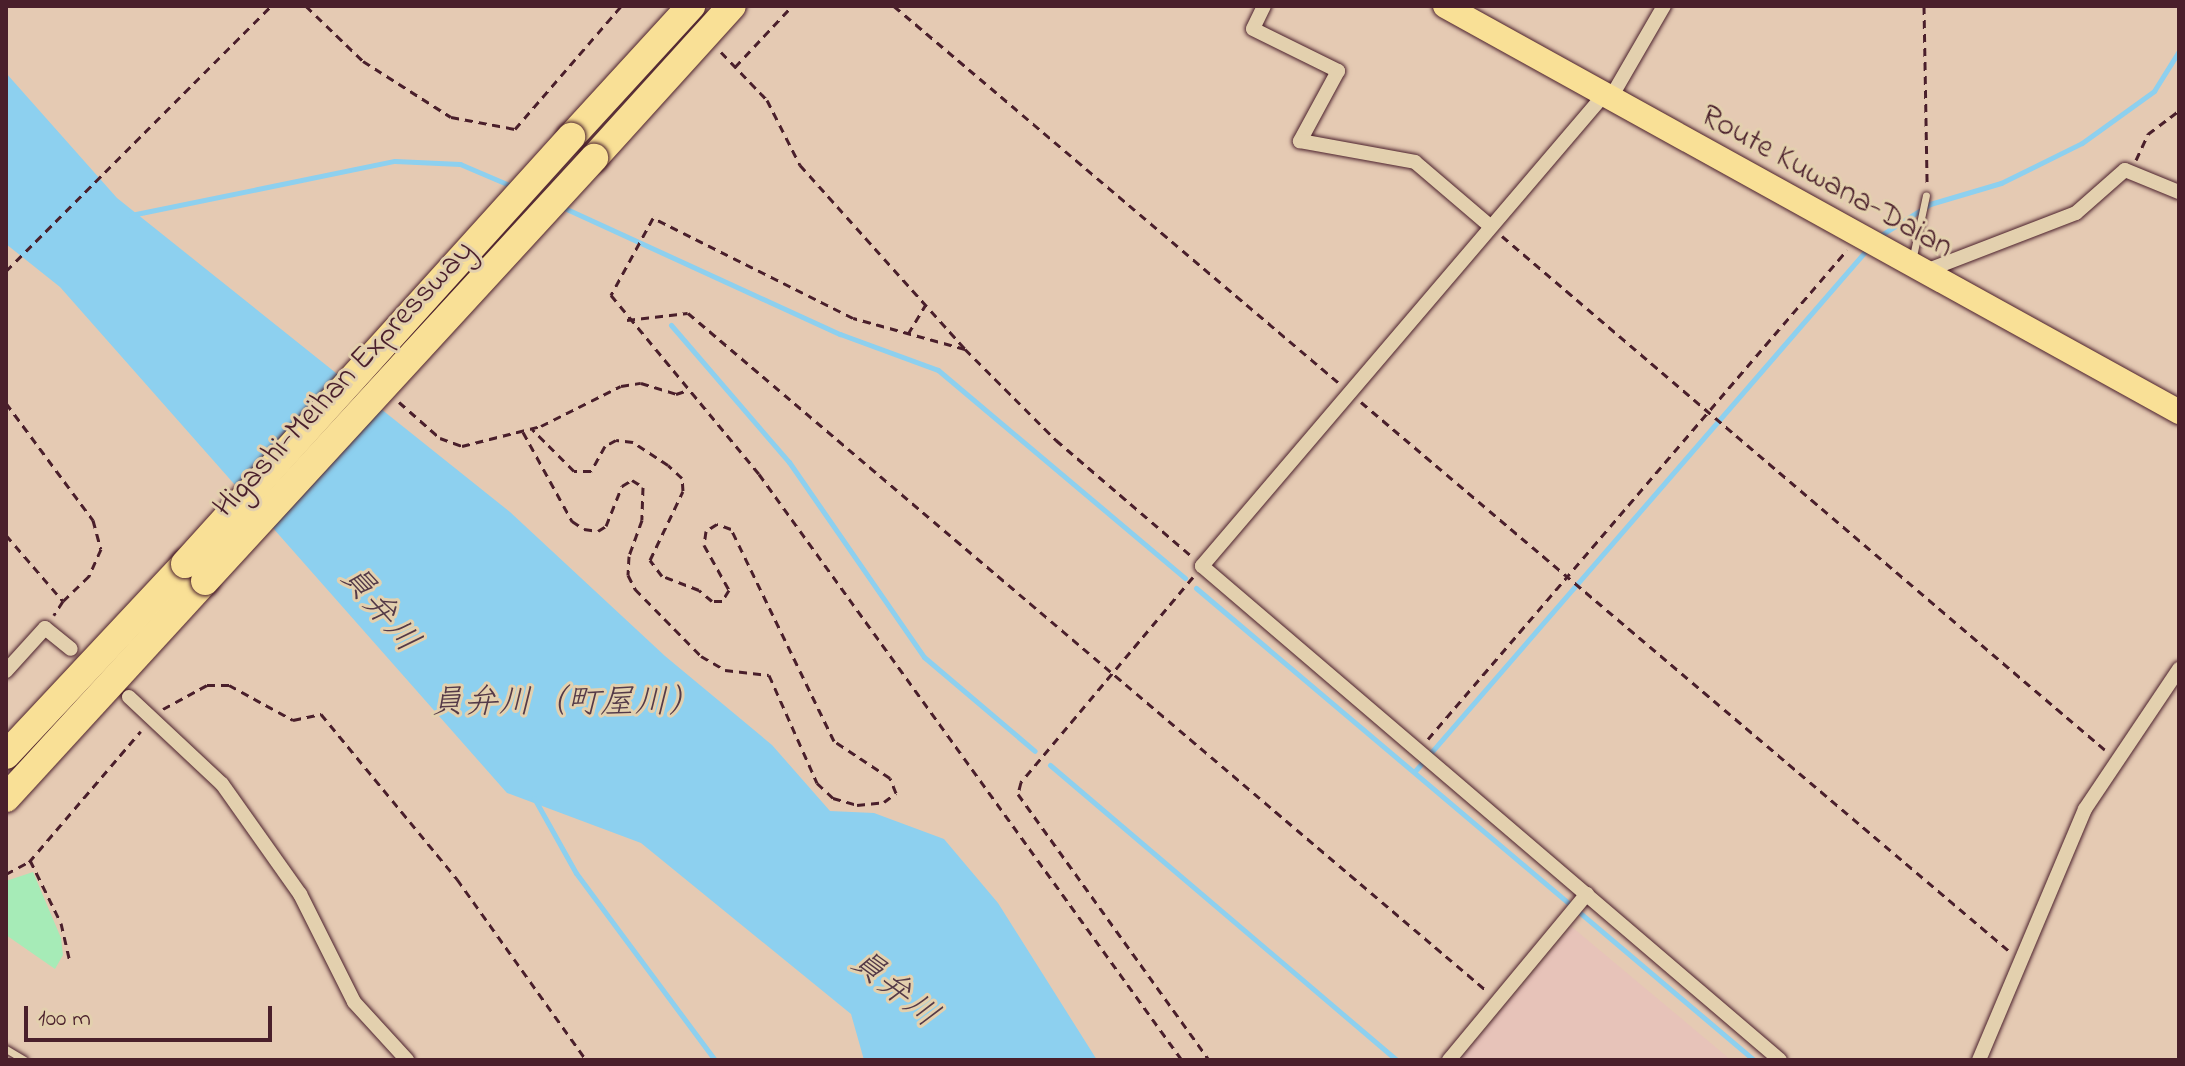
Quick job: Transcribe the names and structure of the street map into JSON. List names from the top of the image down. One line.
{"streets":{"highway":["Higashi-Meihan Expressway"],"main road":["Route Kuwana-Daian"]},"water":["員弁川","員弁川（町屋川）"],"scale_bar":"100 m"}
